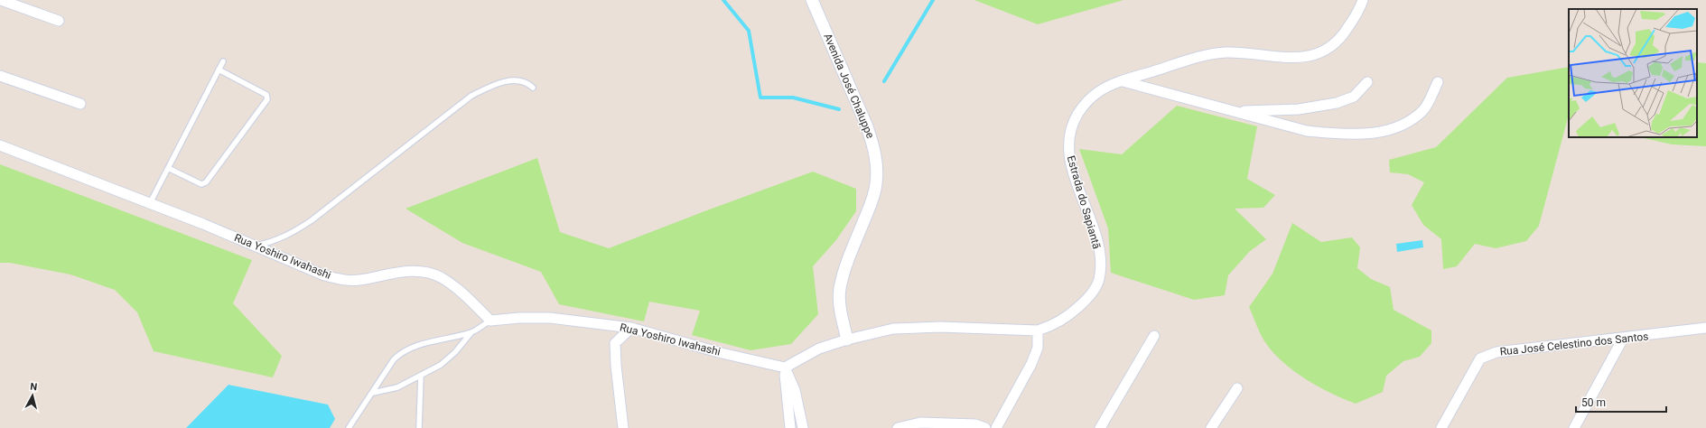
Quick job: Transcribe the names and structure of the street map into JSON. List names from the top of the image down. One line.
{"streets":{"street":["Avenida José Chaluppe","Estrada do Sapiantã","Rua Yoshiro Iwahashi","Rua José Celestino dos Santos"]},"crossings":[["Avenida José Chaluppe","Estrada do Sapiantã"],["Estrada do Sapiantã","Rua Yoshiro Iwahashi"]],"scale_bar":"50 m","north":"top"}
